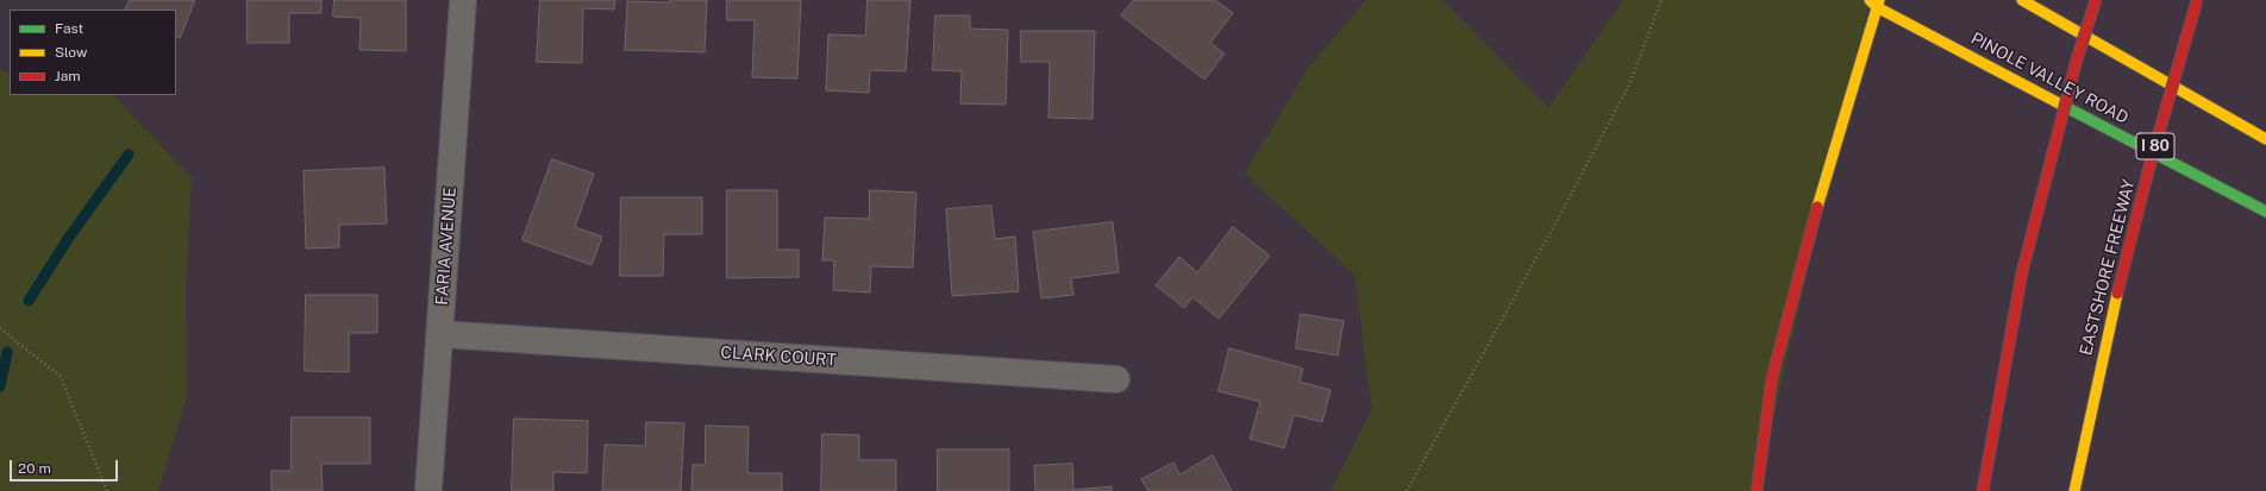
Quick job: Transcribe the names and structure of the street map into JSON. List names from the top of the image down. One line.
{"streets":{"main road":["PINOLE VALLEY ROAD","I 80","EASTSHORE FREEWAY"],"street":["FARIA AVENUE","CLARK COURT"]},"crossings":[["FARIA AVENUE","CLARK COURT"]],"legend":["Fast","Slow","Jam"],"scale_bar":"20 m"}
